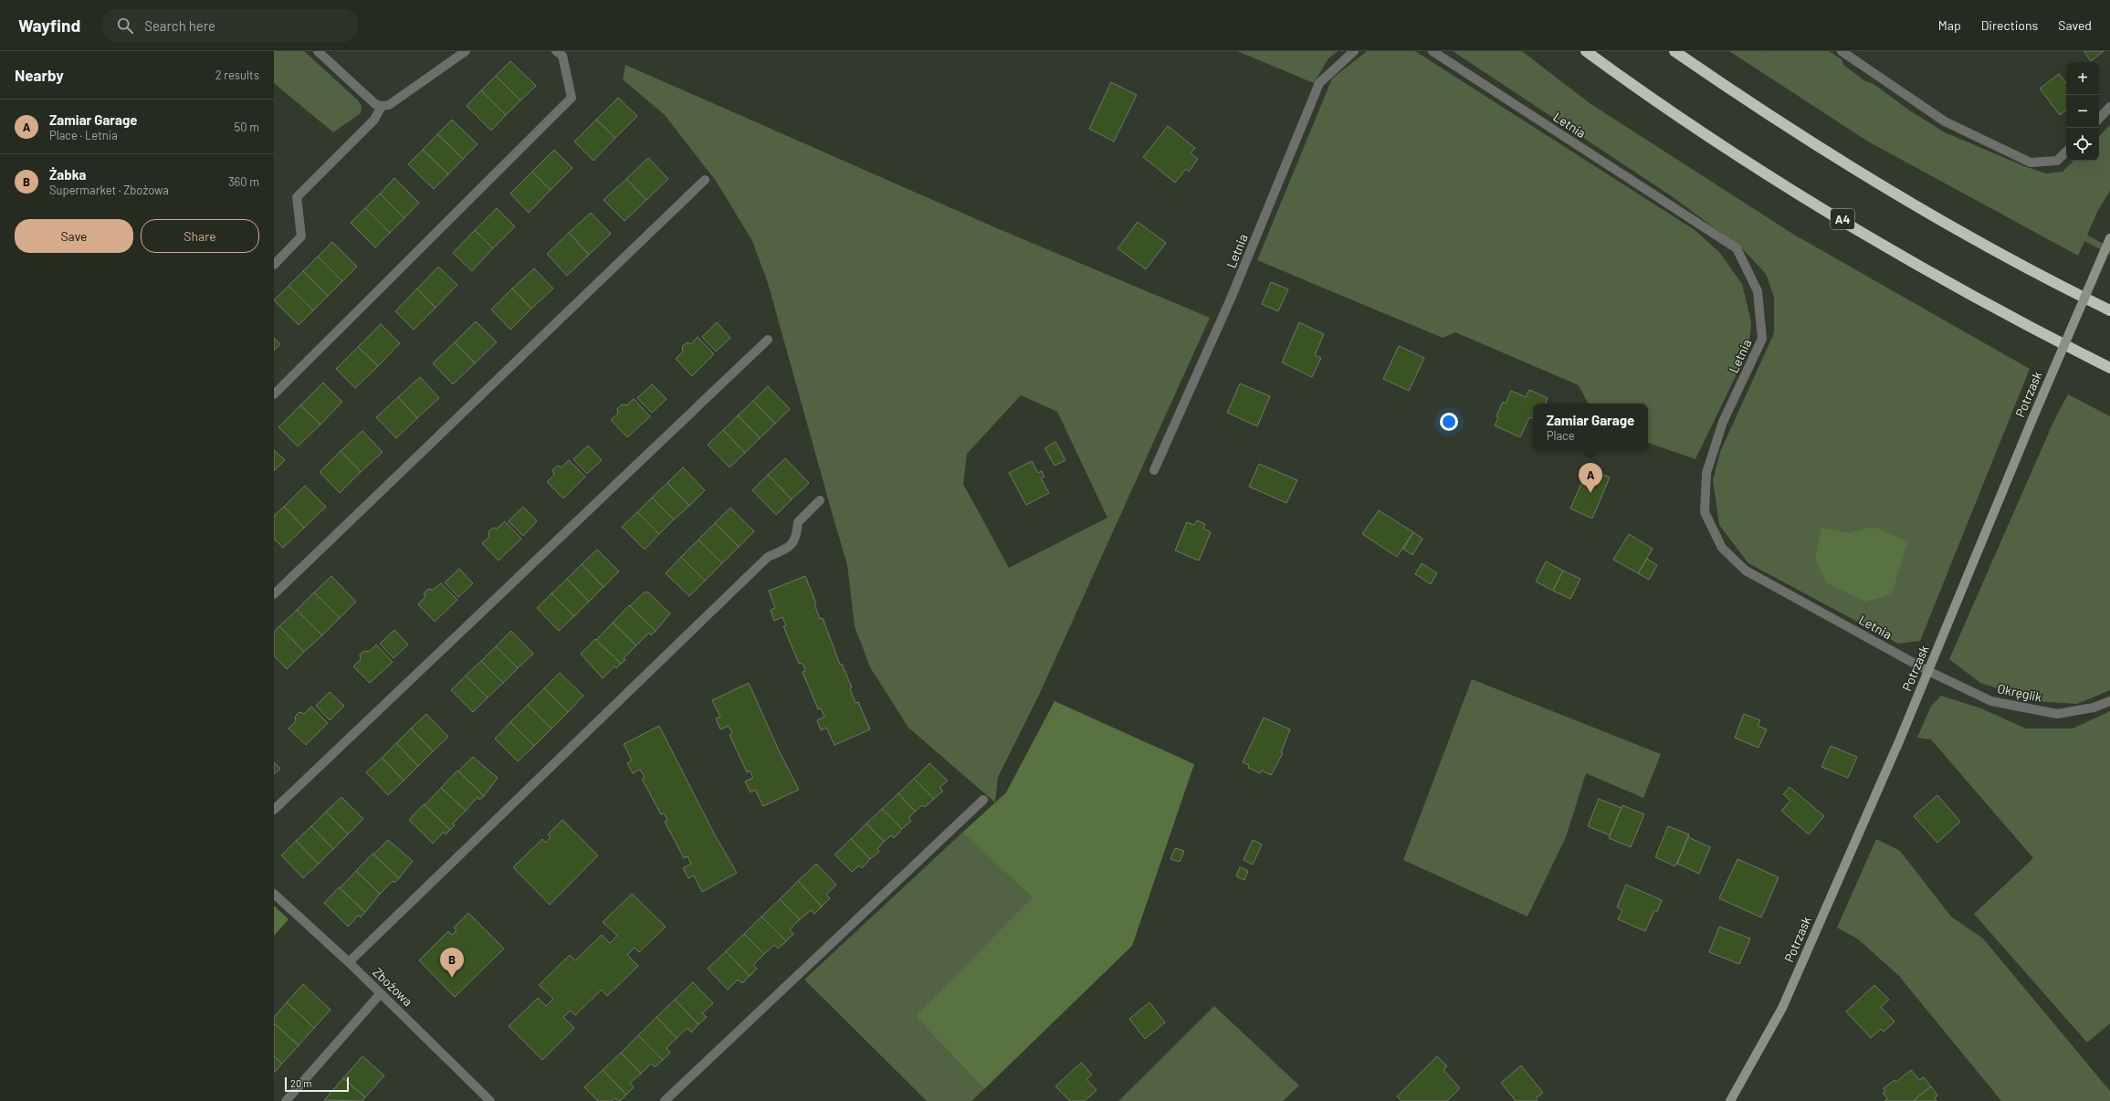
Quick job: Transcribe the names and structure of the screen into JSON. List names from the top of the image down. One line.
{"streets":{"highway":["A4"],"street":["Letnia","Potrzask","Okręglik","Zbożowa"]},"crossings":[["Letnia","Potrzask"],["Letnia","Okręglik"],["Potrzask","Okręglik"]],"scale_bar":"20 m","page":{"header":"Wayfind","search":"Search here","nav":["Map","Directions","Saved"],"heading":["Nearby","2 results"],"map_buttons":["+","−"],"list":[{"mark":"A","name":"Zamiar Garage","note":"Place · Letnia","value":"50 m"},{"mark":"B","name":"Żabka","note":"Supermarket · Zbożowa","value":"360 m"}],"buttons":["Save","Share"],"popup":["Zamiar Garage","Place"],"pins":["A","B"],"scale":"20 m"}}
